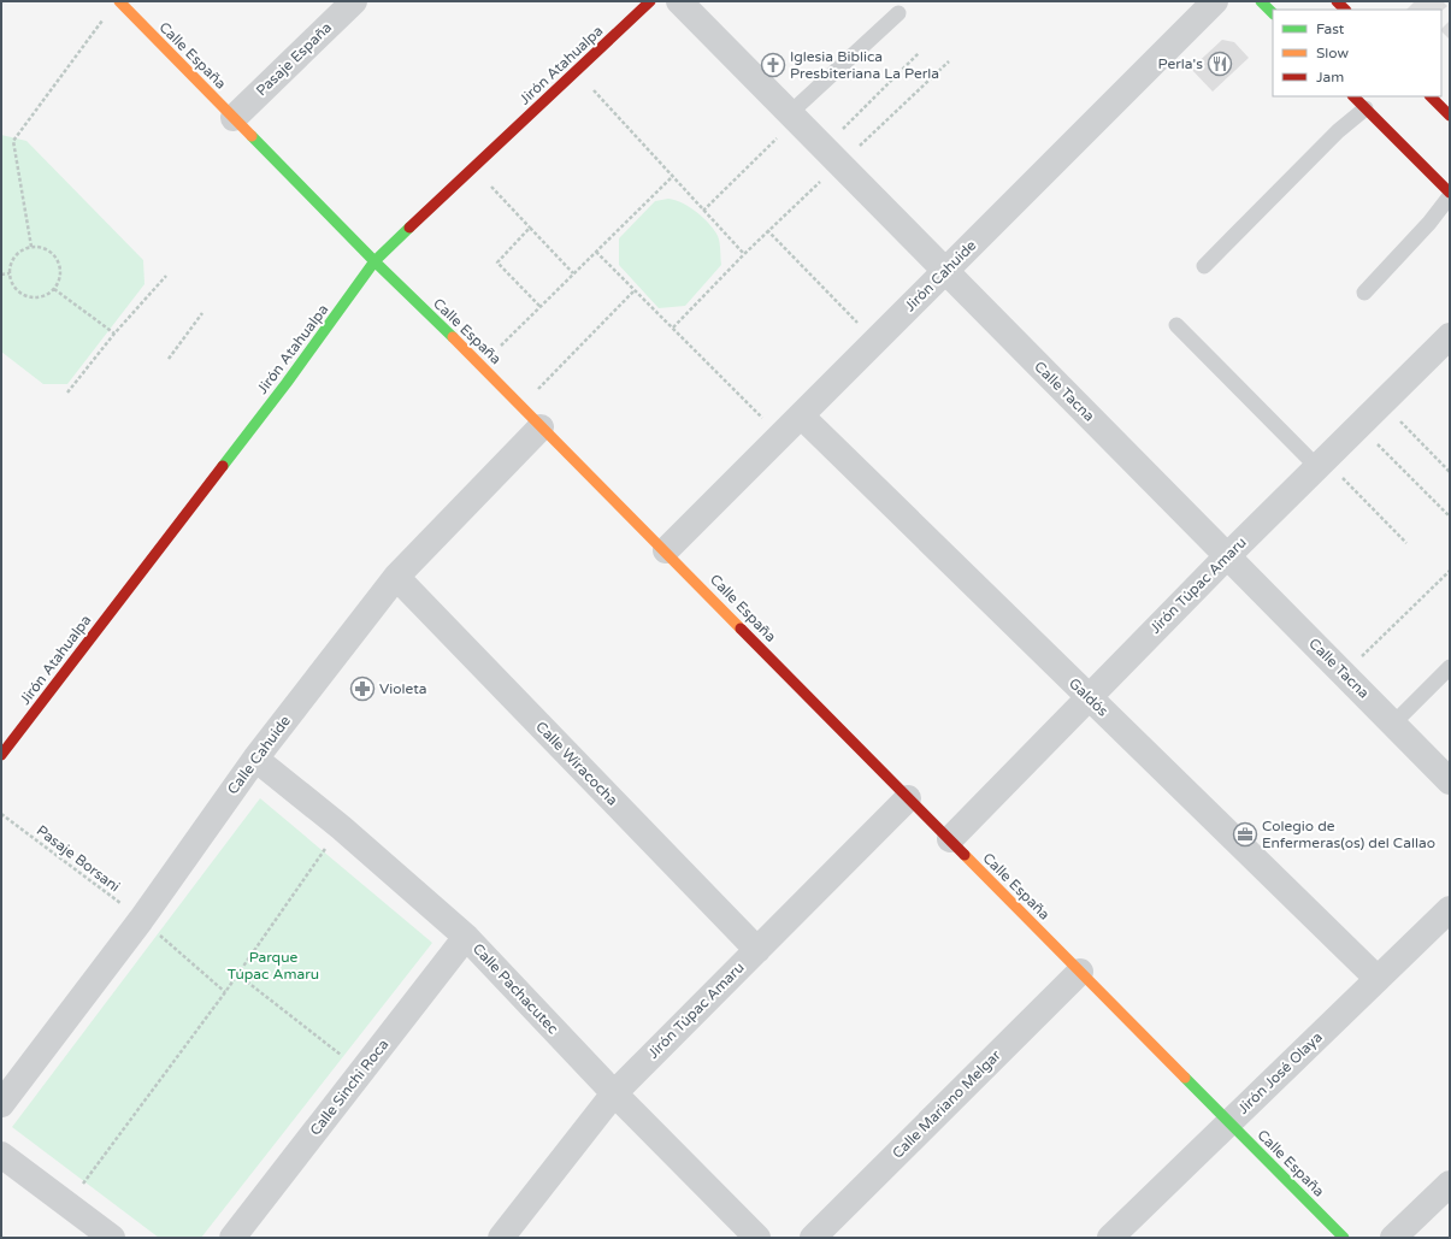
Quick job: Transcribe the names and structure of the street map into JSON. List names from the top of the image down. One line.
{"streets":{"street":["Calle España","Pasaje España","Jirón Atahualpa","Jirón Cahuide","Calle Tacna","Jirón Túpac Amaru","Galdós","Calle Cahuide","Calle Wiracocha","Calle Pachacutec","Jirón José Olaya","Calle Sinchi Roca","Calle Mariano Melgar"],"path":["Pasaje Borsani"]},"crossings":[["Calle España","Pasaje España"],["Calle España","Jirón Atahualpa"],["Calle España","Jirón Cahuide"],["Calle España","Jirón Túpac Amaru"],["Calle España","Calle Cahuide"],["Calle España","Jirón José Olaya"],["Calle España","Calle Mariano Melgar"],["Jirón Cahuide","Calle Tacna"],["Jirón Cahuide","Galdós"],["Calle Tacna","Jirón Túpac Amaru"],["Jirón Túpac Amaru","Galdós"],["Jirón Túpac Amaru","Calle Wiracocha"],["Jirón Túpac Amaru","Calle Pachacutec"],["Galdós","Jirón José Olaya"],["Calle Cahuide","Calle Wiracocha"],["Calle Cahuide","Pasaje Borsani"],["Calle Cahuide","Calle Pachacutec"],["Calle Pachacutec","Calle Sinchi Roca"]],"parks":["Parque Túpac Amaru"],"places":{"restaurant":["Perla's"],"church":["Iglesia Biblica Presbiteriana La Perla"],"pharmacy":["Violeta"],"office":["Colegio de Enfermeras(os) del Callao"]},"legend":["Fast","Slow","Jam"]}
